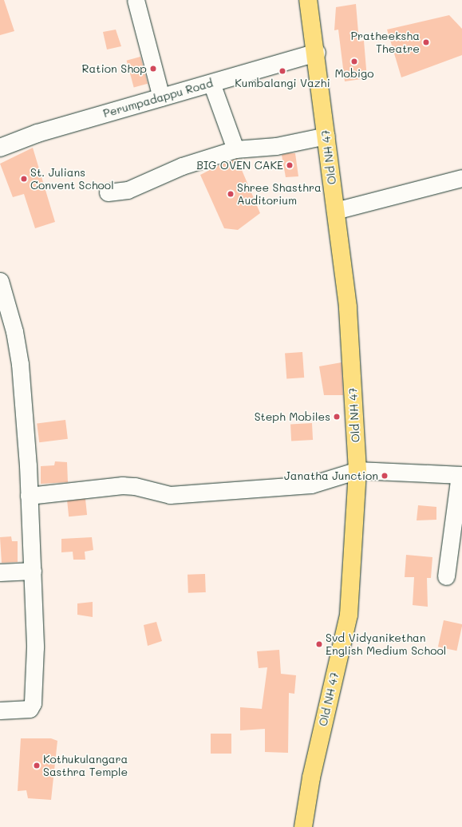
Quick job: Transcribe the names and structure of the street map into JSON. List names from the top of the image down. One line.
{"streets":{"main road":["Perumpadappu Road","Old NH 47"]},"crossings":[["Perumpadappu Road","Old NH 47"]],"places":["Pratheeksha Theatre","Mobigo","Ration Shop","Kumbalangi Vazhi","BIG OVEN CAKE","St. Julians Convent School","Shree Shasthra Auditorium","Steph Mobiles","Janatha Junction","Svd Vidyanikethan English Medium School","Kothukulangara Sasthra Temple"]}
